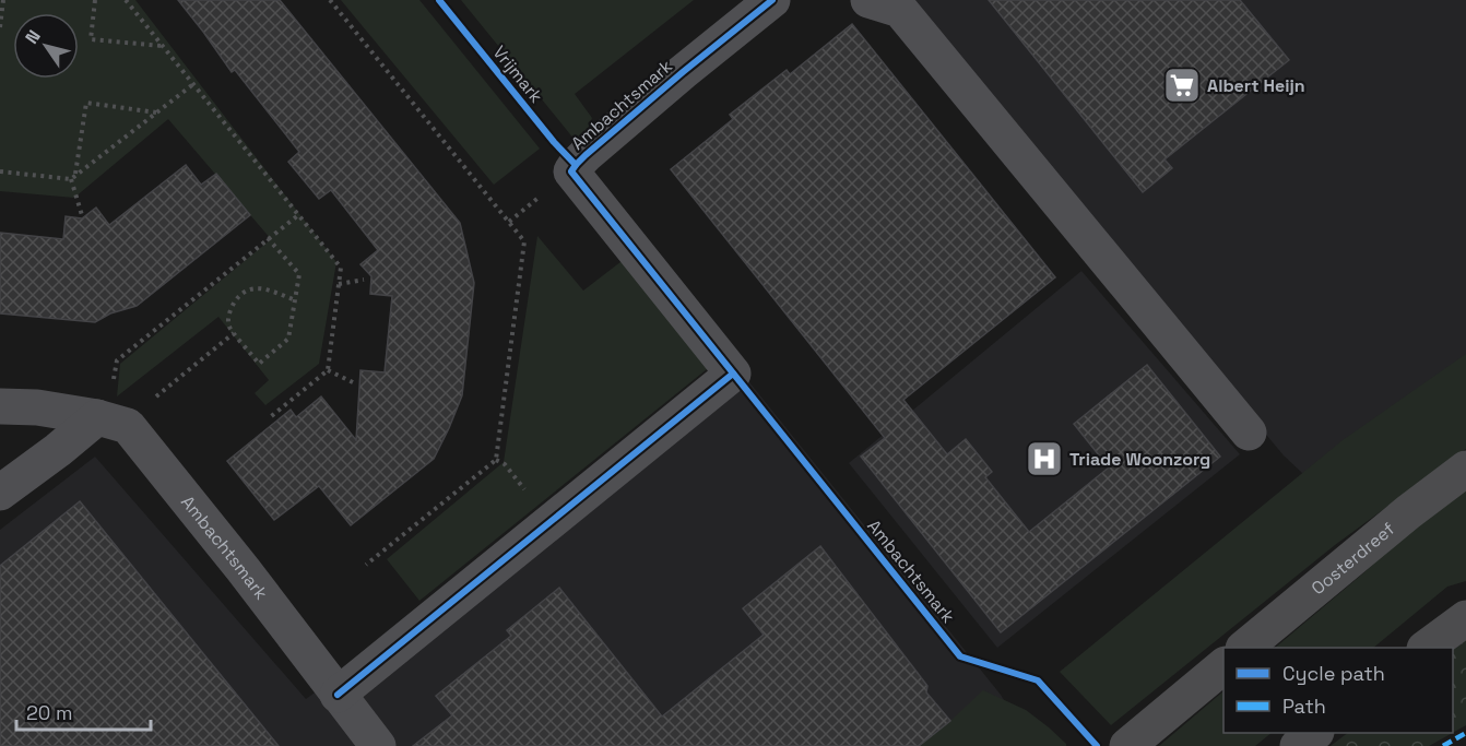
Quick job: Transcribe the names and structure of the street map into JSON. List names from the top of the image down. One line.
{"streets":{"main road":["Oosterdreef"],"street":["Ambachtsmark"],"cycle path":["Vrijmark"]},"places":{"supermarket":["Albert Heijn"],"hospital":["Triade Woonzorg"]},"legend":["Cycle path","Path"],"scale_bar":"20 m","north":"top left"}
